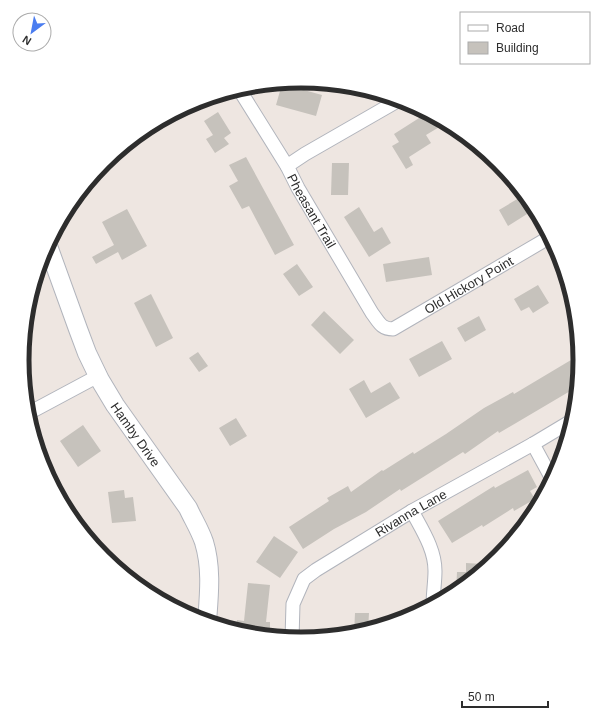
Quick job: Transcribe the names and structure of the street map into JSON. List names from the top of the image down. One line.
{"streets":{"street":["Pheasant Trail","Old Hickory Point","Hamby Drive","Rivanna Lane"]},"crossings":[["Pheasant Trail","Old Hickory Point"]],"legend":["Road","Building"],"scale_bar":"50 m","north":"bottom left"}
